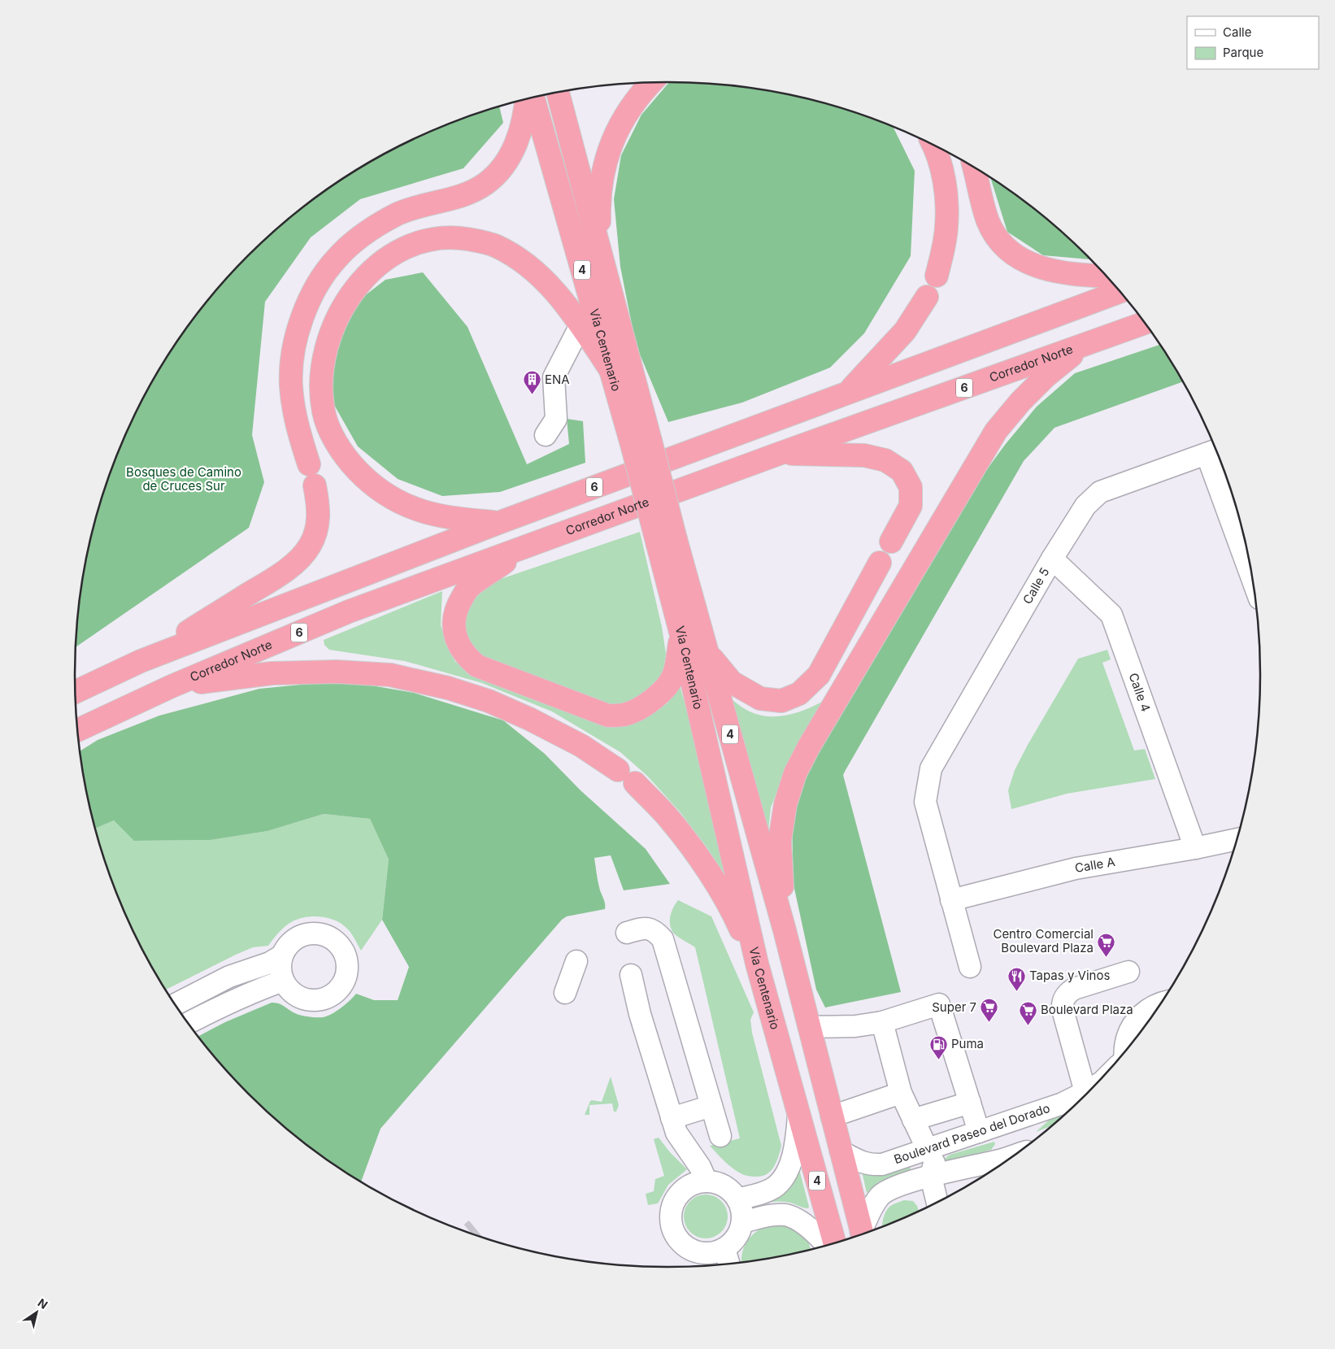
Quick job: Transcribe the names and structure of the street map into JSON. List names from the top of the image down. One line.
{"streets":{"highway":["4","Vía Centenario","Corredor Norte","6"],"street":["Calle 5","Calle 4","Calle A","Boulevard Paseo del Dorado"]},"crossings":[["Vía Centenario","Boulevard Paseo del Dorado"],["Calle 5","Calle 4"],["Calle 5","Calle A"],["Calle 4","Calle A"]],"parks":["Bosques de Camino de Cruces Sur"],"places":{"building":["ENA"],"supermarket":["Centro Comercial Boulevard Plaza","Super 7","Boulevard Plaza"],"restaurant":["Tapas y Vinos"],"fuel station":["Puma"]},"legend":["Calle","Parque"],"north":"top right"}
